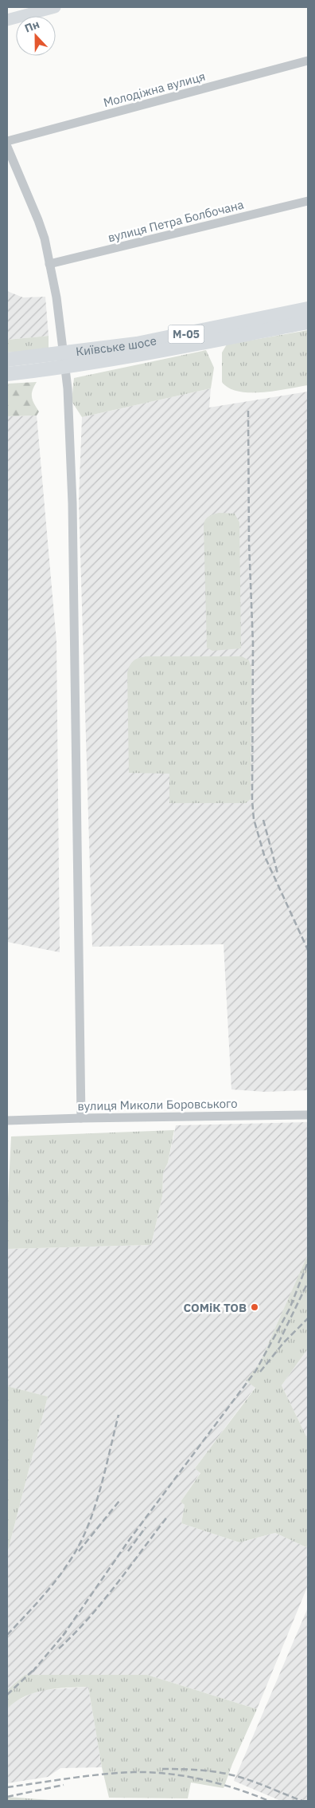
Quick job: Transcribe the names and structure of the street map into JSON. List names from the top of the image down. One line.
{"streets":{"main road":["М-05","Київське шосе"],"street":["Молодіжна вулиця","вулиця Петра Болбочана","вулиця Миколи Боровського"]},"crossings":[["М-05","Київське шосе"]],"places":["СОМіК ТОВ"],"north":"top"}
